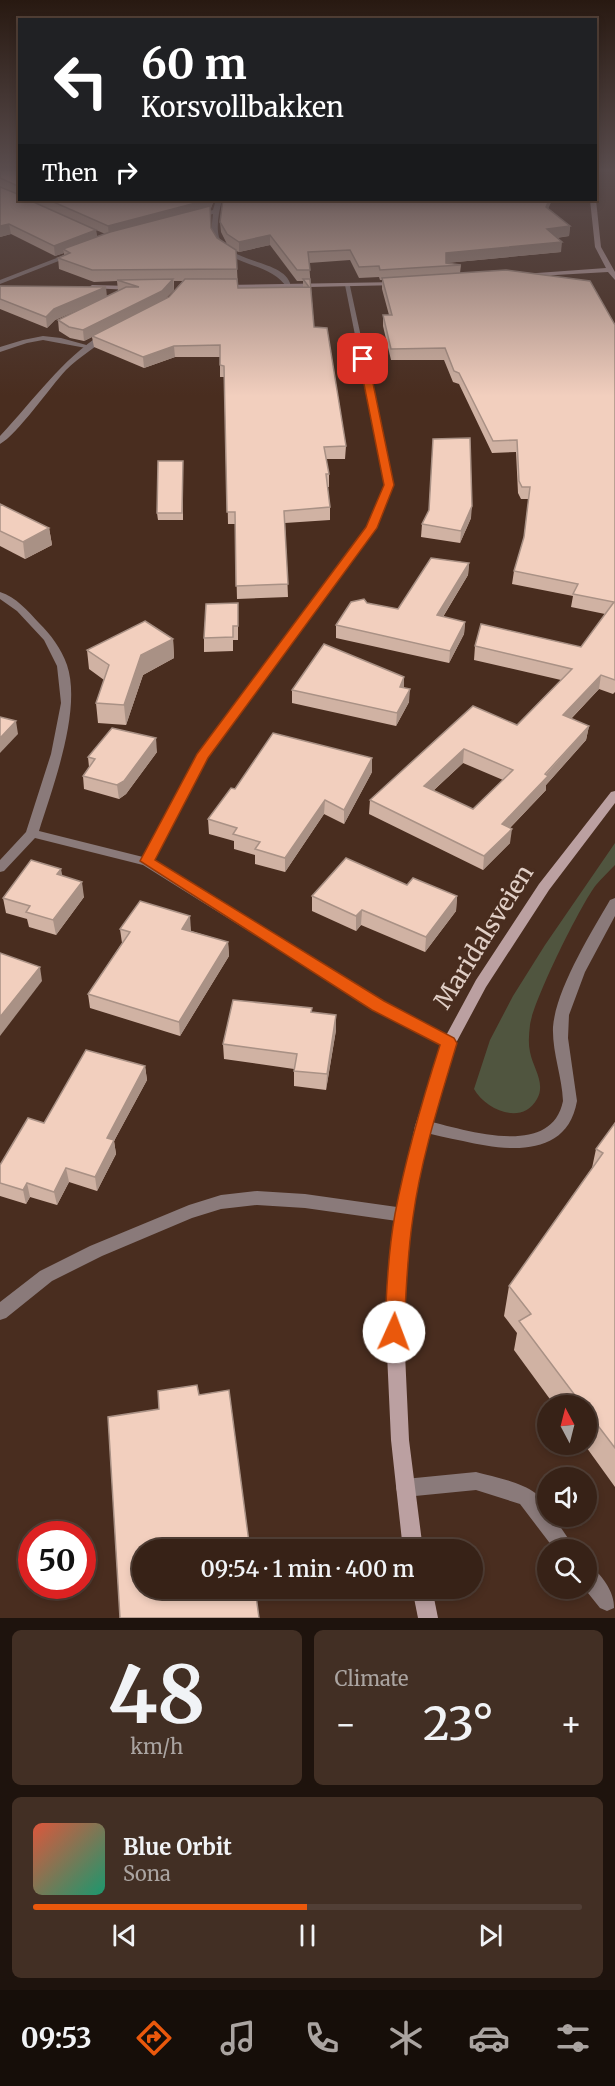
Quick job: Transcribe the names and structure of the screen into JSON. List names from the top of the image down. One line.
{"streets":{"main road":["Maridalsveien"]},"north":"top","page":{"turn":["60 m","Korsvollbakken"],"then":"Then","limit":"50","trip":"09:54 · 1 min · 400 m","tile":[["48","km/h"],"Climate"],"heat":["−","23°","+"],"song":["Blue Orbit","Sona"],"tabs":"09:53"}}
